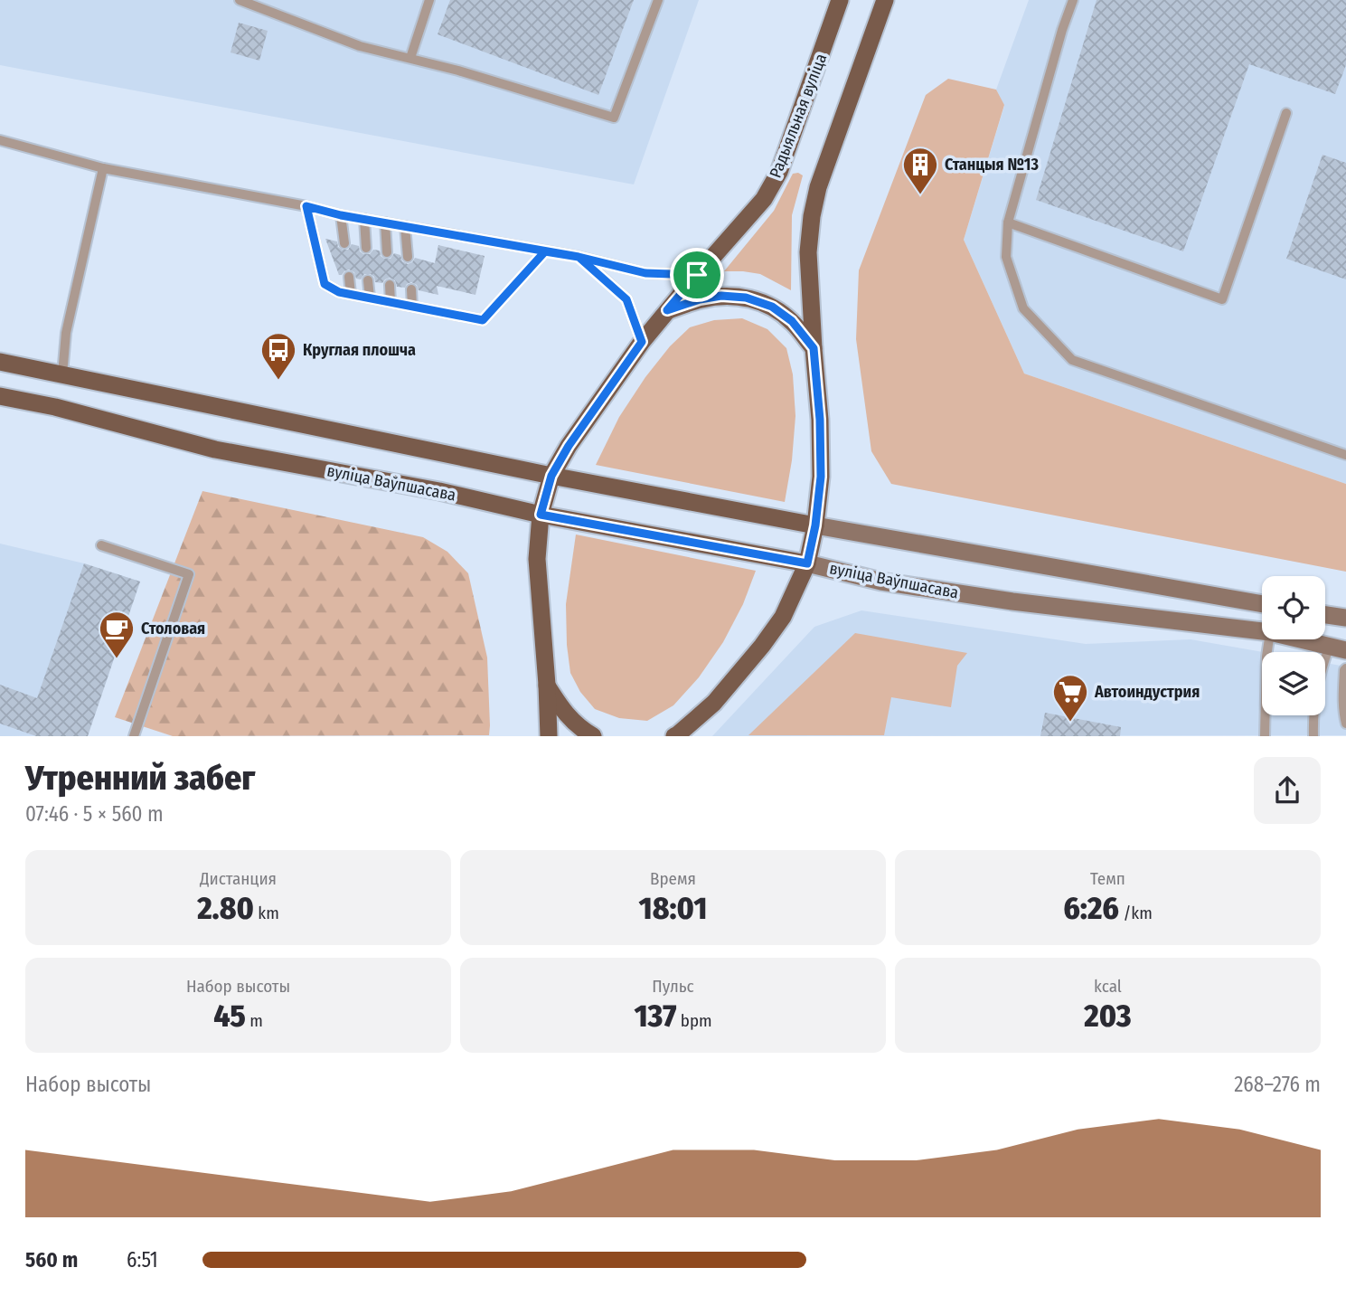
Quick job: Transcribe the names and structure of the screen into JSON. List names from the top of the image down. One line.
{"streets":{"main road":["Радыяльная вуліца","вуліца Ваўпшасава"]},"crossings":[["Радыяльная вуліца","вуліца Ваўпшасава"]],"places":{"building":["Станцыя №13"],"bus stop":["Круглая плошча"],"cafe":["Столовая"],"supermarket":["Автоиндустрия"]},"page":{"heading":["Утренний забег","07:46 · 5 × 560 m"],"stats":[["Дистанция","2.80 km"],["Время","18:01"],["Темп","6:26 /km"],["Набор высоты","45 m"],["Пульс","137 bpm"],["kcal","203"]],"chart":["Набор высоты","268–276 m"],"list":[{"name":"560 m","note":"6:51"}]}}
